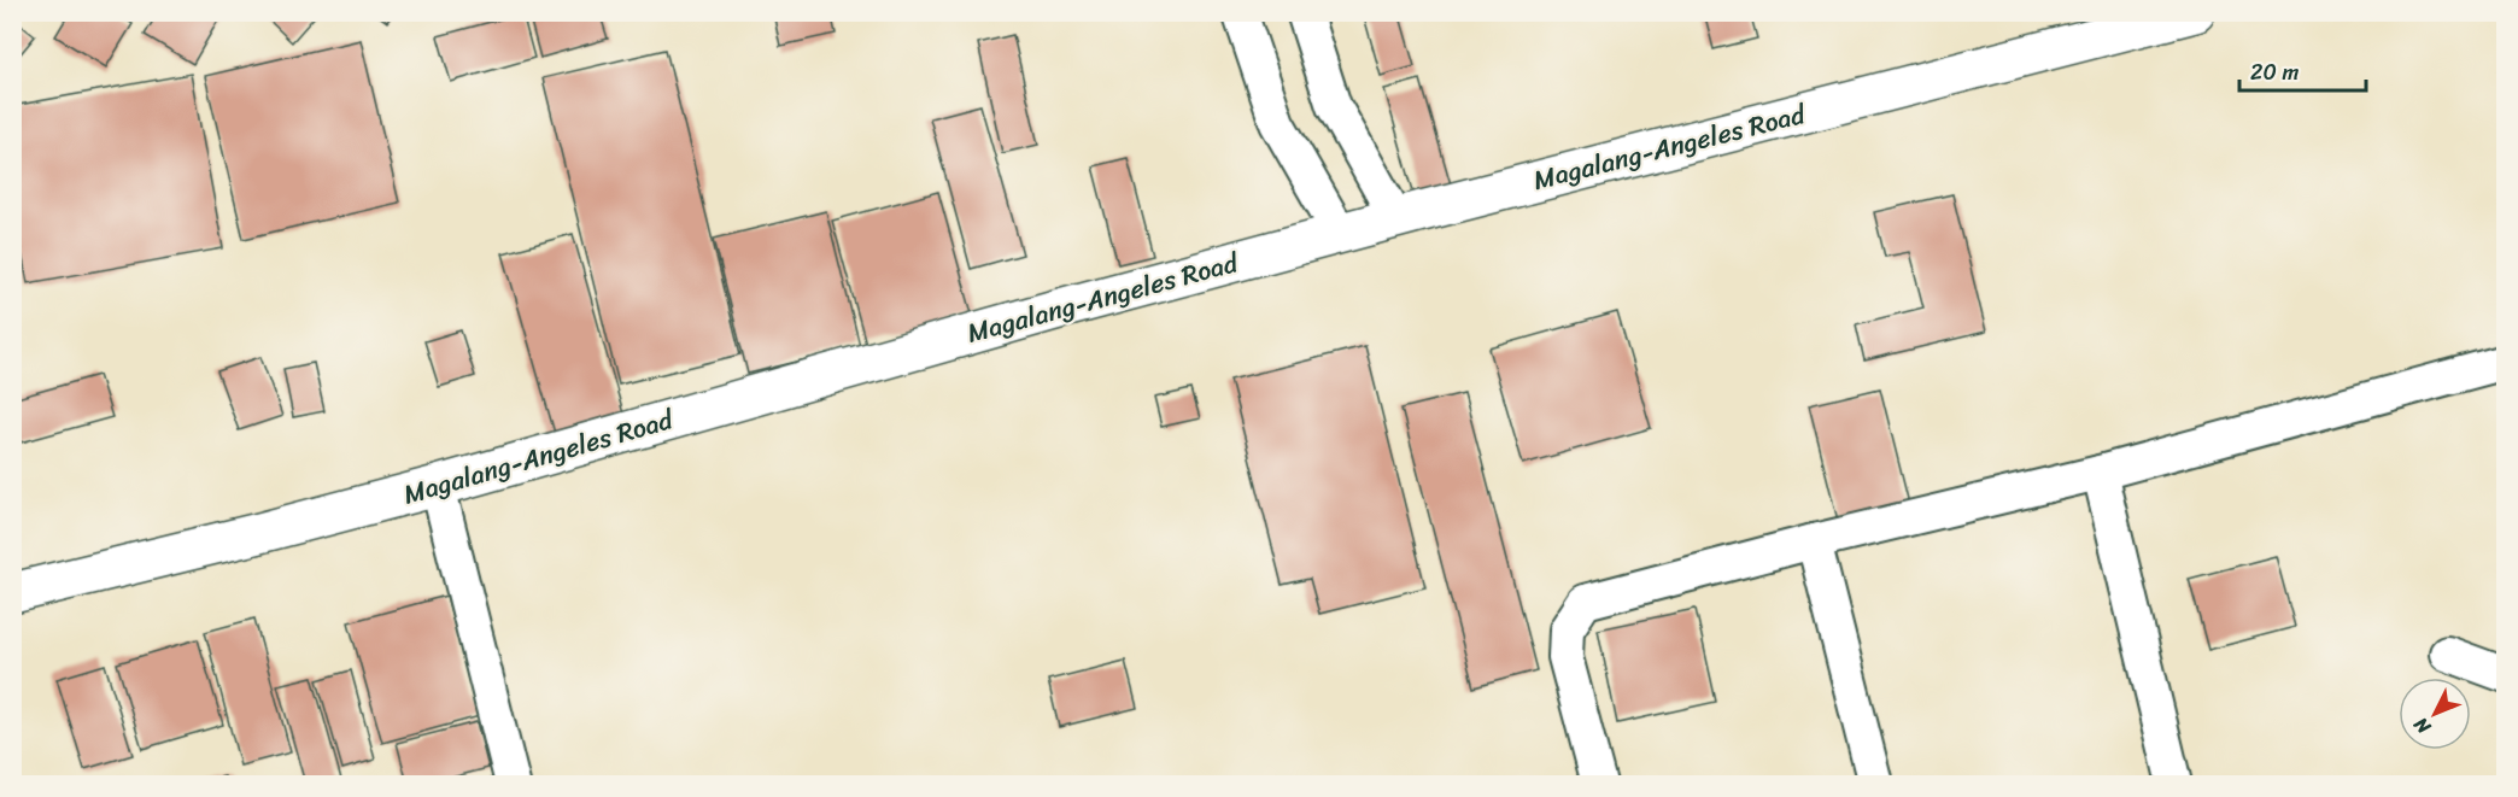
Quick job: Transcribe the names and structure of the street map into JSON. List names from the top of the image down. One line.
{"streets":{"main road":["Magalang-Angeles Road"]},"scale_bar":"20 m","north":"bottom left"}
